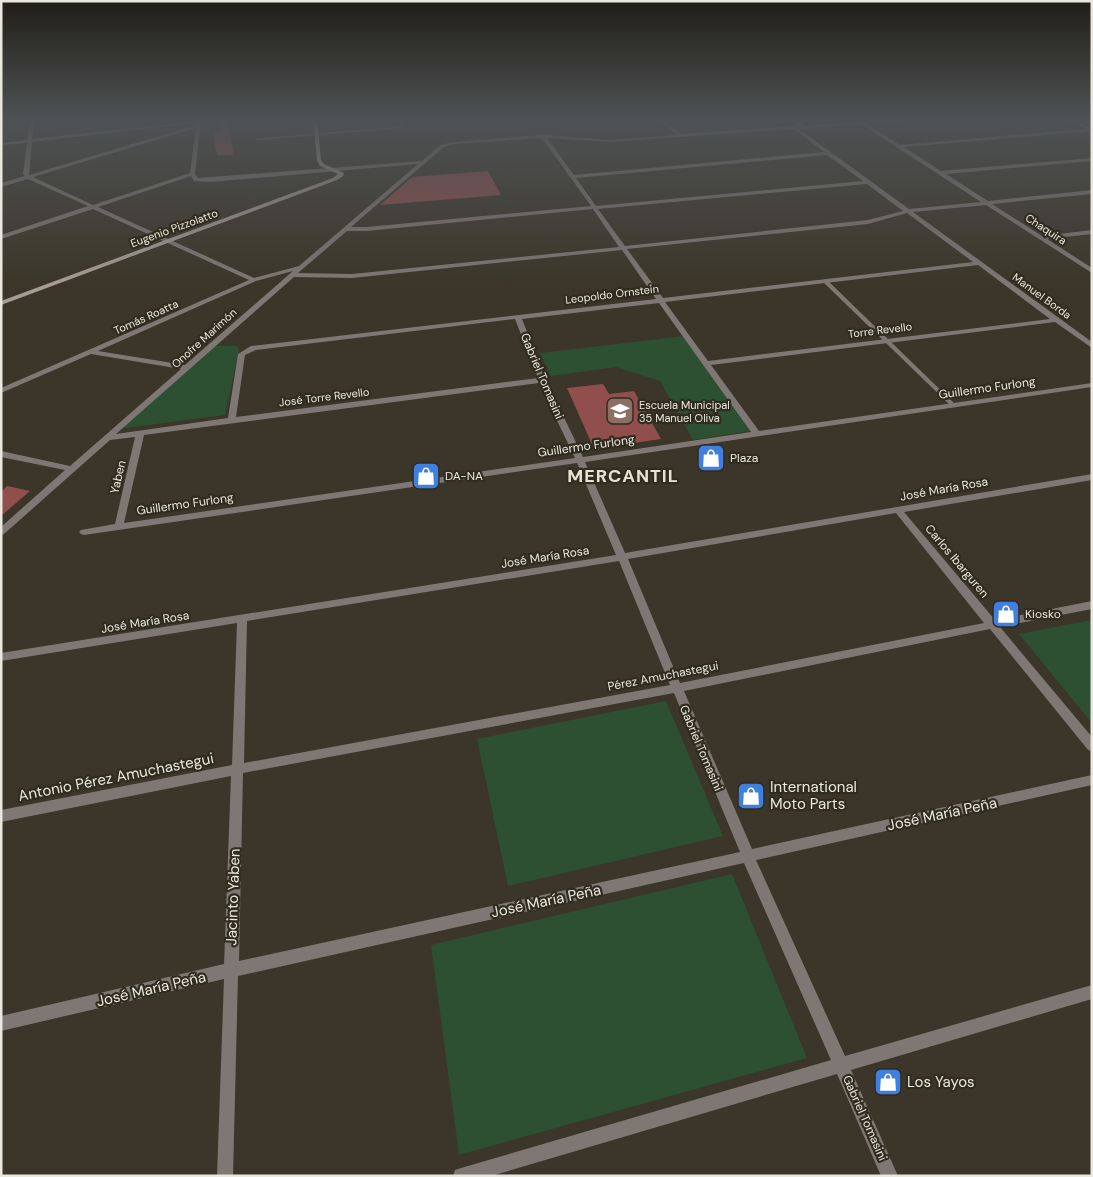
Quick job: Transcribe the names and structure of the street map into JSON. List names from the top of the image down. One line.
{"streets":{"main road":["Eugenio Pizzolatto"],"street":["Chaquira","Leopoldo Ornstein","Manuel Borda","Tomás Roatta","Torre Revello","Onofre Marimón","Gabriel Tomasini","Guillermo Furlong","José Torre Revello","Yaben","José María Rosa","Carlos Ibarguren","Pérez Amuchastegui","Antonio Pérez Amuchastegui","José María Peña","Jacinto Yaben"]},"crossings":[["Leopoldo Ornstein","Manuel Borda"],["Leopoldo Ornstein","Gabriel Tomasini"],["Leopoldo Ornstein","José Torre Revello"],["Manuel Borda","Torre Revello"],["Tomás Roatta","Onofre Marimón"],["Onofre Marimón","José Torre Revello"],["Gabriel Tomasini","Guillermo Furlong"],["Gabriel Tomasini","José Torre Revello"],["Gabriel Tomasini","José María Rosa"],["Gabriel Tomasini","Pérez Amuchastegui"],["Gabriel Tomasini","José María Peña"],["Guillermo Furlong","Yaben"],["José Torre Revello","Yaben"],["José María Rosa","Carlos Ibarguren"],["José María Rosa","Jacinto Yaben"],["Carlos Ibarguren","Pérez Amuchastegui"],["Pérez Amuchastegui","Antonio Pérez Amuchastegui"],["Pérez Amuchastegui","Jacinto Yaben"],["Antonio Pérez Amuchastegui","Jacinto Yaben"],["José María Peña","Jacinto Yaben"]],"districts":["MERCANTIL"],"places":{"school or university":["Escuela Municipal 35 Manuel Oliva"],"shop":["Plaza","DA-NA","Kiosko","International Moto Parts","Los Yayos"]}}
